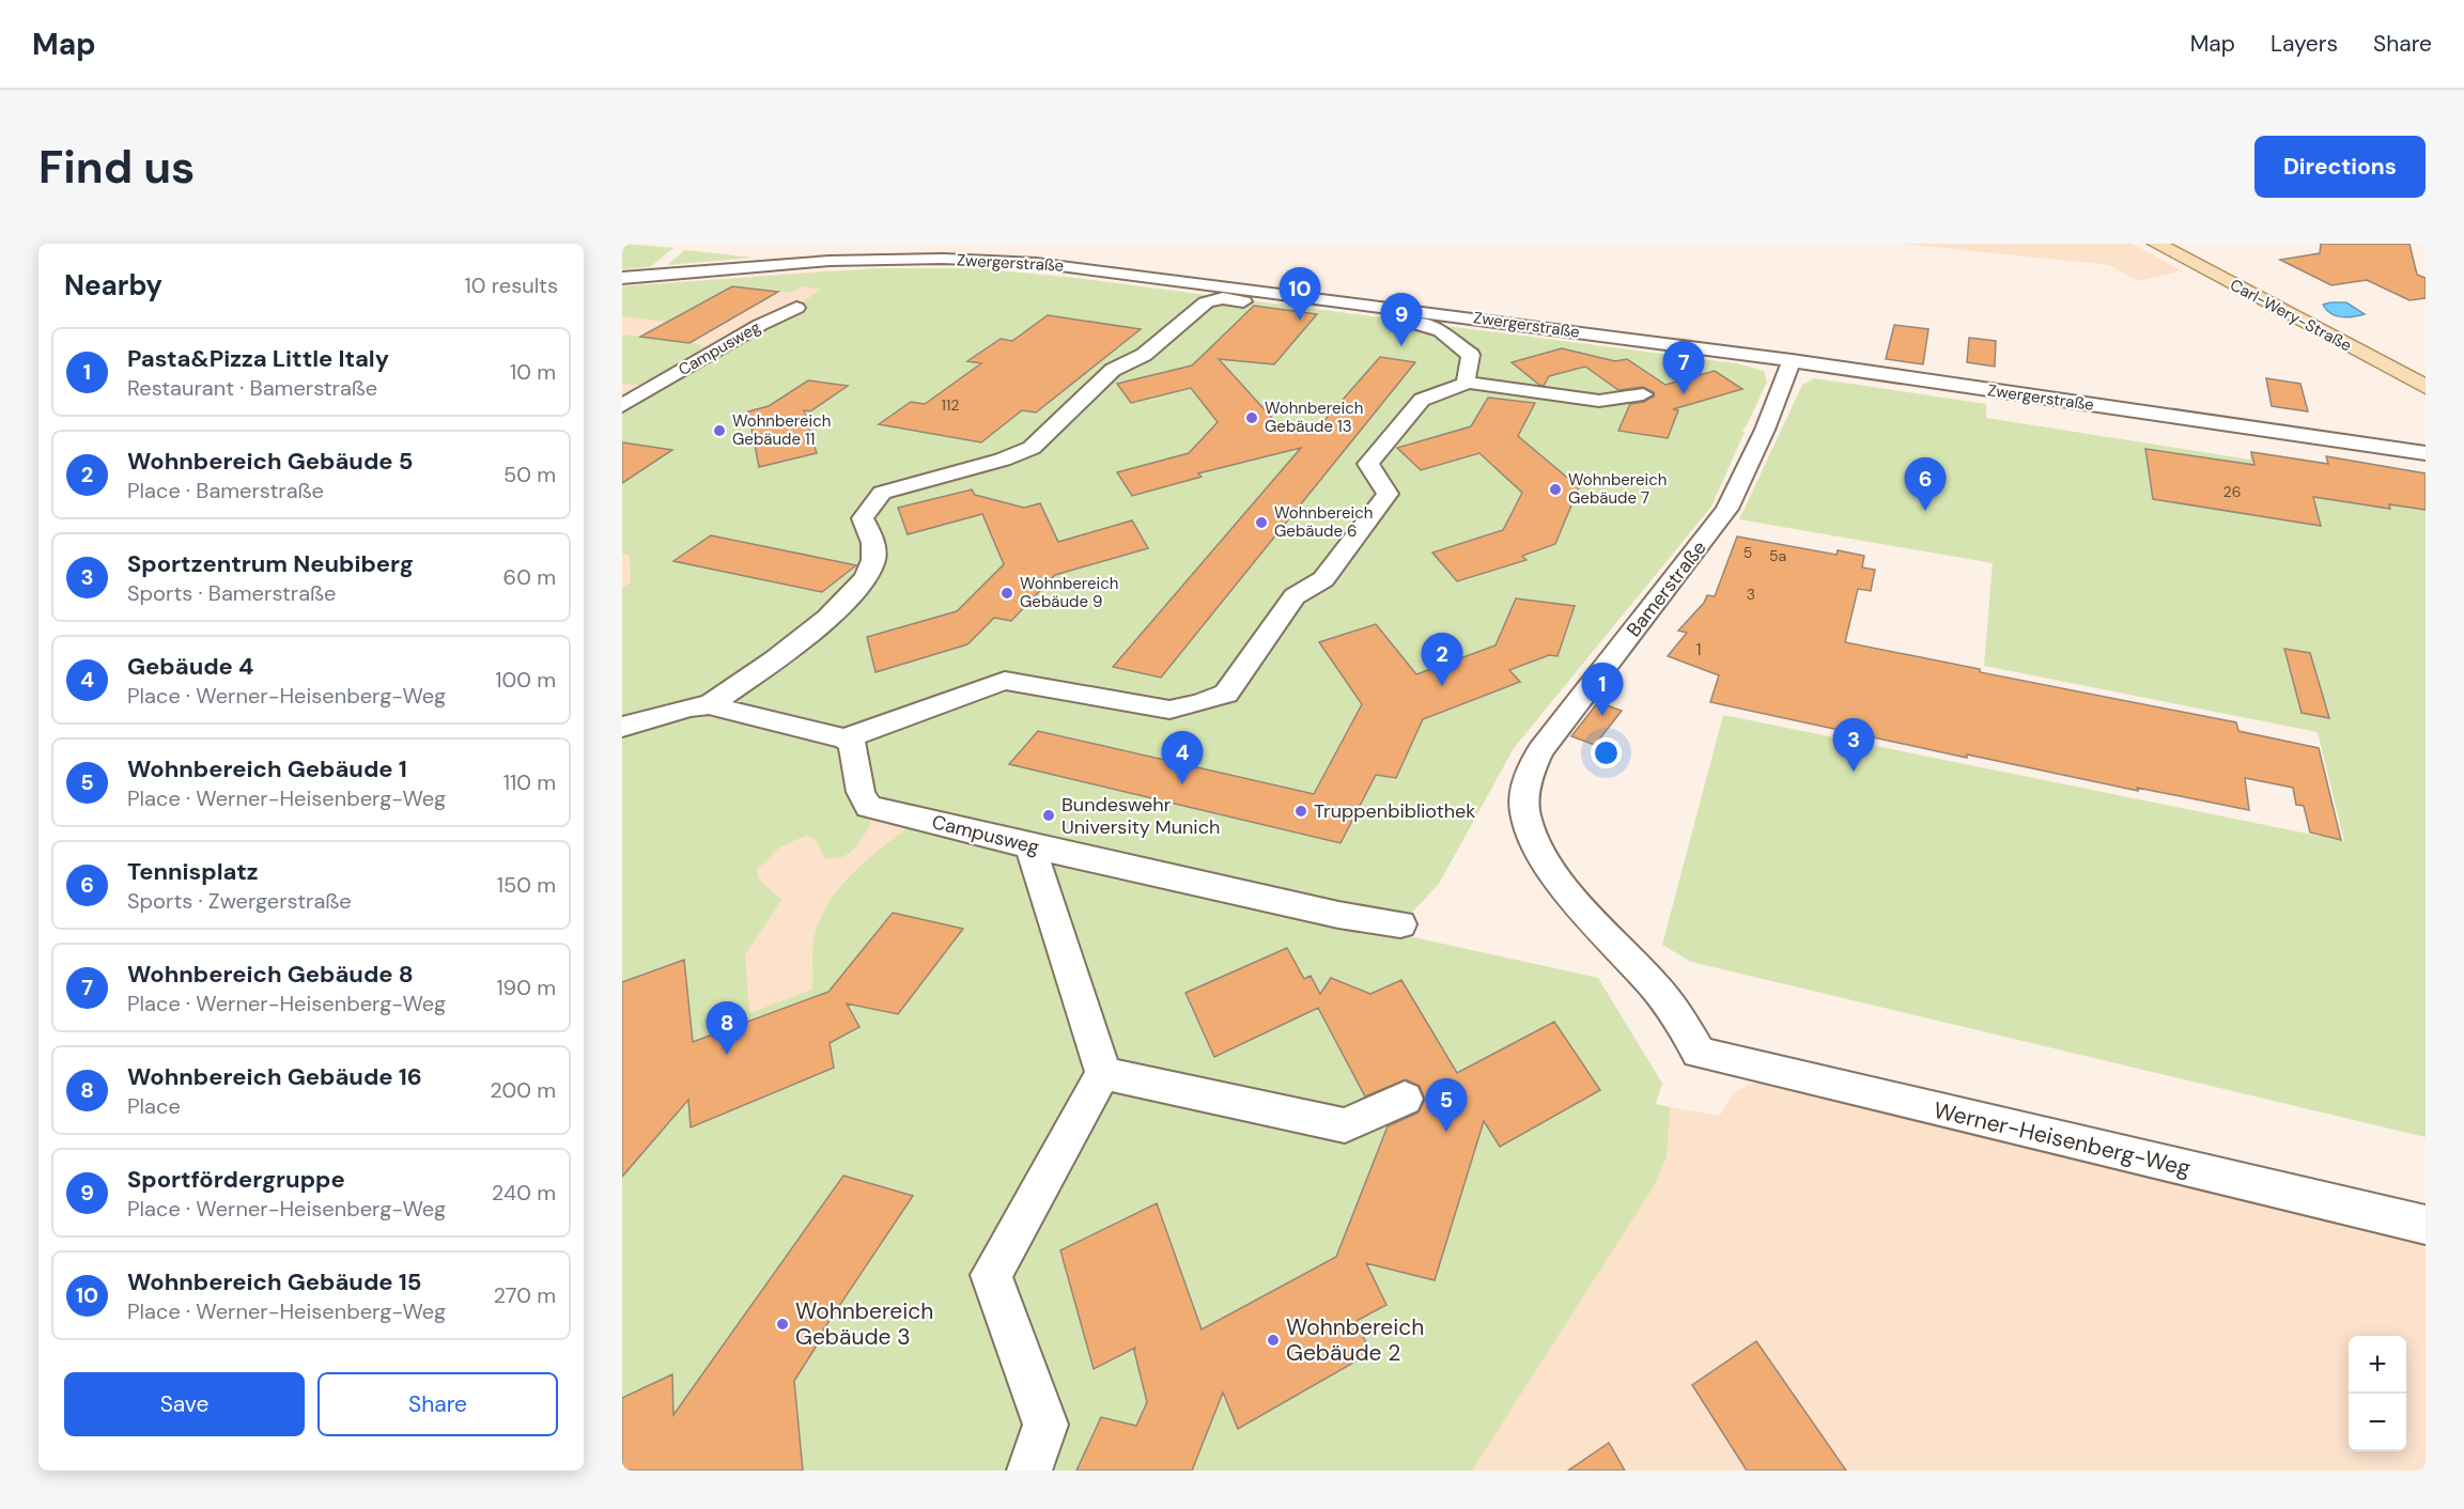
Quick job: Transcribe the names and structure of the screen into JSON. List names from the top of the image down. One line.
{"streets":{"main road":["Carl-Wery-Straße"],"street":["Zwergerstraße","Campusweg","Bamerstraße","Werner-Heisenberg-Weg"]},"crossings":[["Zwergerstraße","Bamerstraße"],["Bamerstraße","Werner-Heisenberg-Weg"]],"places":["Wohnbereich Gebäude 13","Wohnbereich Gebäude 11","Wohnbereich Gebäude 7","Wohnbereich Gebäude 6","Wohnbereich Gebäude 9","Truppenbibliothek","Bundeswehr University Munich","Wohnbereich Gebäude 3","Wohnbereich Gebäude 2"],"house_numbers":["112","26","5","5a","3","1"],"page":{"header":"Map","nav":["Map","Layers","Share"],"buttons":["Directions",["Save","Share"]],"title":"Find us","heading":["Nearby","10 results"],"pins":["10","9","7","6","2","1","3","4","8","5"],"list":[{"mark":"1","name":"Pasta&Pizza Little Italy","note":"Restaurant · Bamerstraße","value":"10 m"},{"mark":"2","name":"Wohnbereich Gebäude 5","note":"Place · Bamerstraße","value":"50 m"},{"mark":"3","name":"Sportzentrum Neubiberg","note":"Sports · Bamerstraße","value":"60 m"},{"mark":"4","name":"Gebäude 4","note":"Place · Werner-Heisenberg-Weg","value":"100 m"},{"mark":"5","name":"Wohnbereich Gebäude 1","note":"Place · Werner-Heisenberg-Weg","value":"110 m"},{"mark":"6","name":"Tennisplatz","note":"Sports · Zwergerstraße","value":"150 m"},{"mark":"7","name":"Wohnbereich Gebäude 8","note":"Place · Werner-Heisenberg-Weg","value":"190 m"},{"mark":"8","name":"Wohnbereich Gebäude 16","note":"Place","value":"200 m"},{"mark":"9","name":"Sportfördergruppe","note":"Place · Werner-Heisenberg-Weg","value":"240 m"},{"mark":"10","name":"Wohnbereich Gebäude 15","note":"Place · Werner-Heisenberg-Weg","value":"270 m"}],"map_buttons":["+","−"]}}
